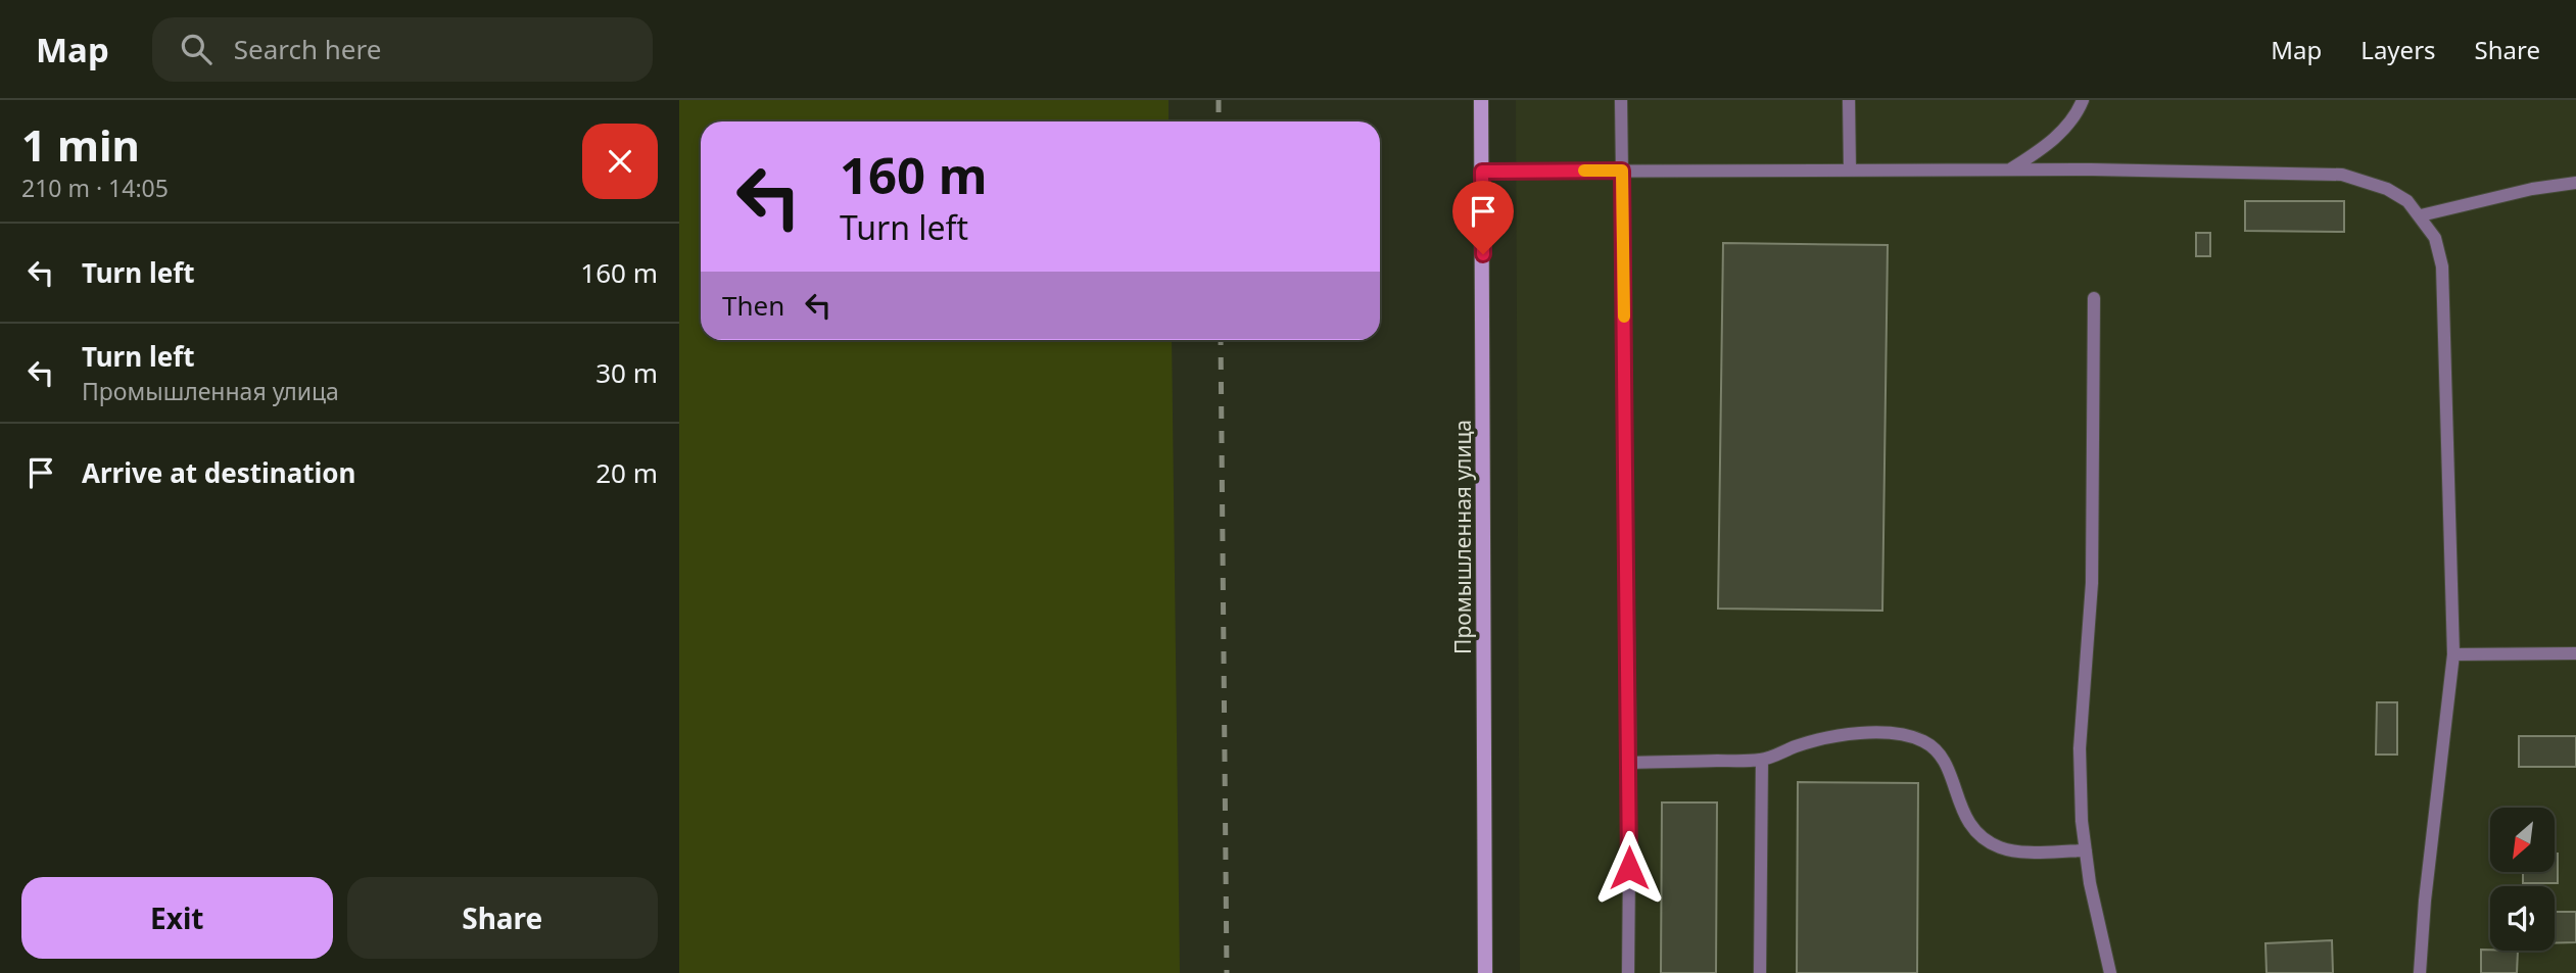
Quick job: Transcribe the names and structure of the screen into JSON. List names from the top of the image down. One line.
{"streets":{"street":["Промышленная улица"]},"north":"bottom left","page":{"header":"Map","search":"Search here","nav":["Map","Layers","Share"],"heading":["1 min","210 m · 14:05"],"turn":["160 m","Turn left"],"list":[{"name":"Turn left","value":"160 m"},{"name":"Turn left","note":"Промышленная улица","value":"30 m"},{"name":"Arrive at destination","value":"20 m"}],"then":"Then","buttons":["Exit","Share"]}}
